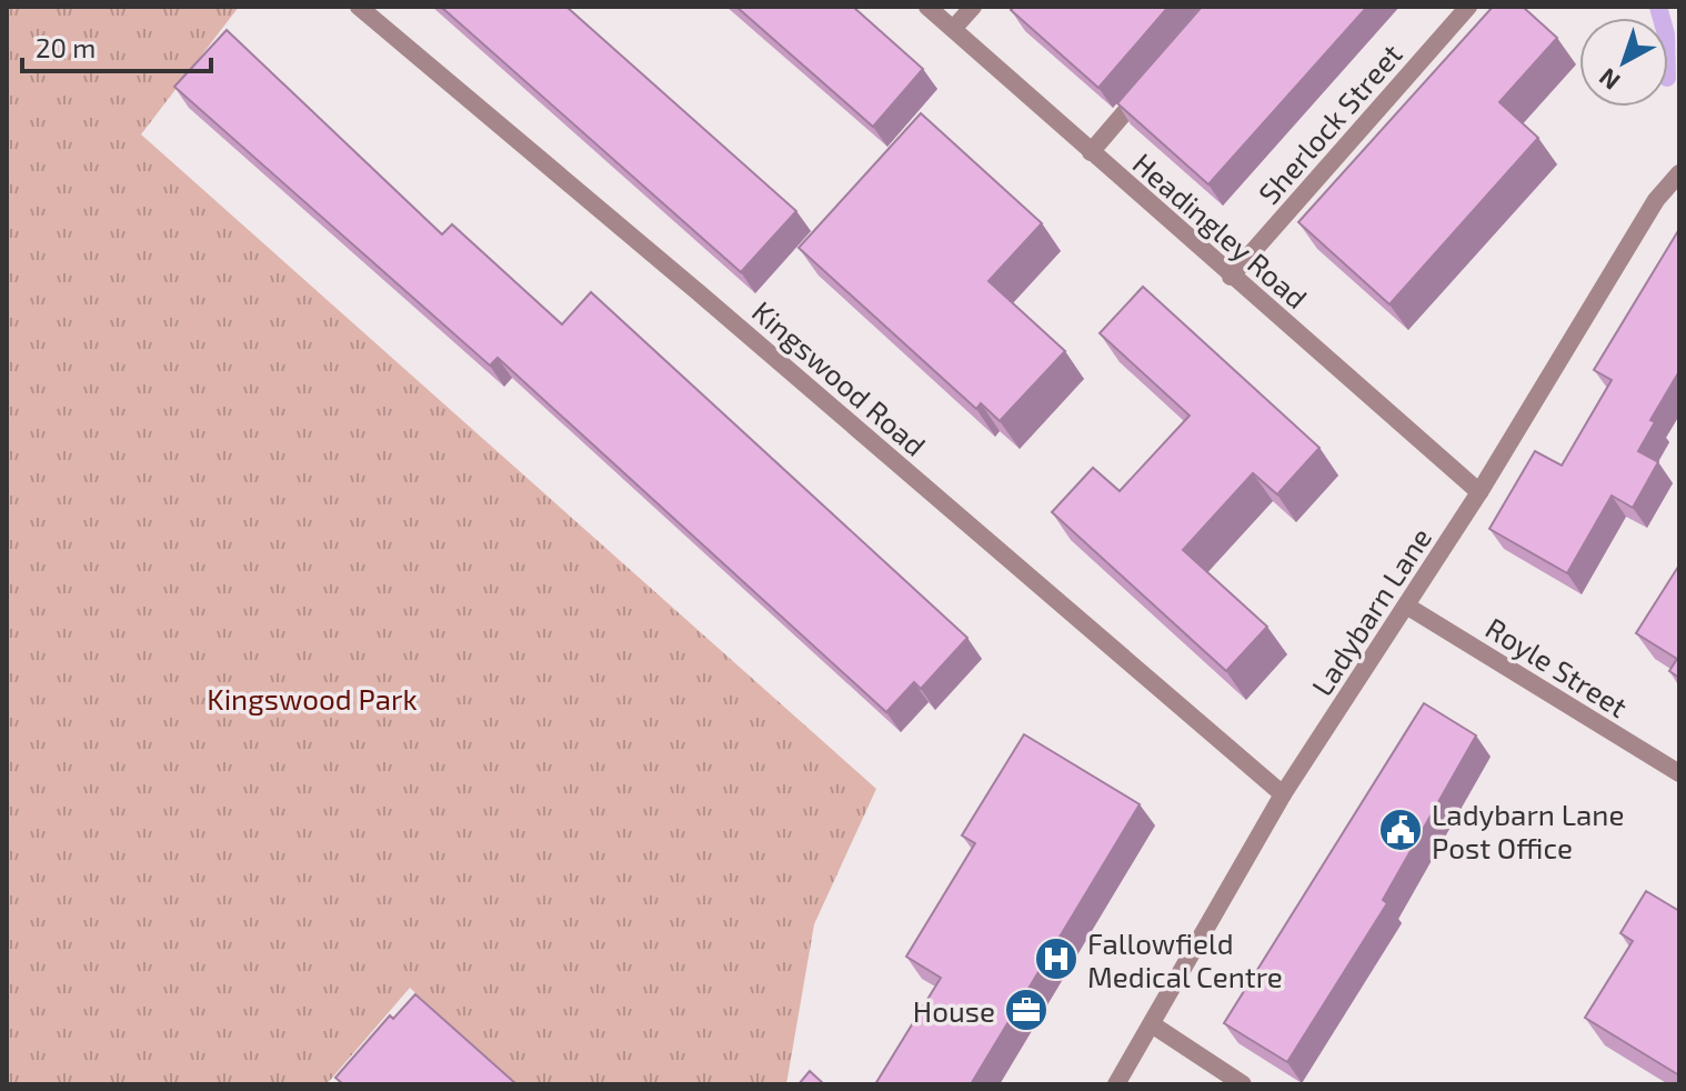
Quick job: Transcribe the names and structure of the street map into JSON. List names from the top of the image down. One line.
{"streets":{"street":["Sherlock Street","Headingley Road","Kingswood Road","Ladybarn Lane","Royle Street"]},"crossings":[["Sherlock Street","Headingley Road"],["Headingley Road","Ladybarn Lane"],["Kingswood Road","Ladybarn Lane"],["Ladybarn Lane","Royle Street"]],"parks":["Kingswood Park"],"places":{"public building":["Ladybarn Lane Post Office"],"hospital":["Fallowfield Medical Centre"],"office":["House"]},"scale_bar":"20 m","north":"bottom left"}
